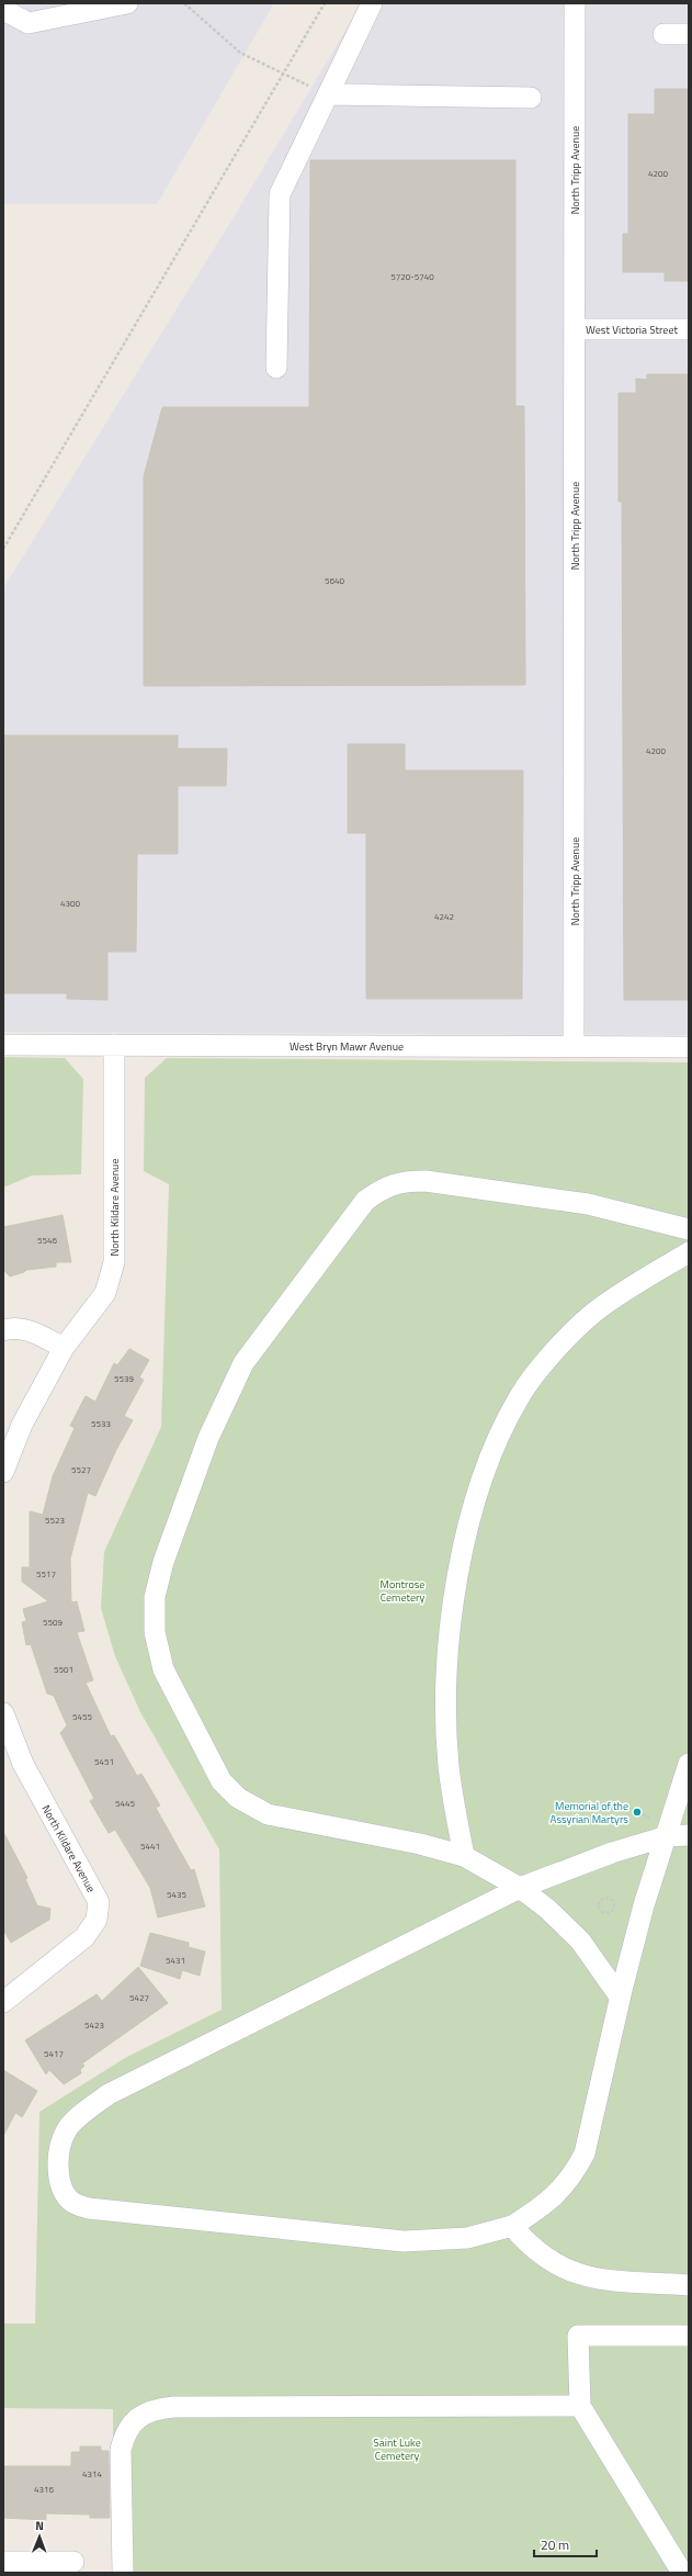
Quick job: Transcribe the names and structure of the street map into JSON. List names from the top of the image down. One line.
{"streets":{"street":["North Tripp Avenue","West Victoria Street","West Bryn Mawr Avenue","North Kildare Avenue"]},"crossings":[["North Tripp Avenue","West Victoria Street"],["North Tripp Avenue","West Bryn Mawr Avenue"],["West Bryn Mawr Avenue","North Kildare Avenue"]],"parks":["Montrose Cemetery","Saint Luke Cemetery"],"places":["Memorial of the Assyrian Martyrs"],"house_numbers":["4200","5720-5740","5640","4200","4300","4242","5546","5539","5533","5527","5523","5517","5509","5501","5455","5451","5445","5441","5435","5431","5427","5423","5417","4314","4316"],"scale_bar":"20 m","north":"top"}
